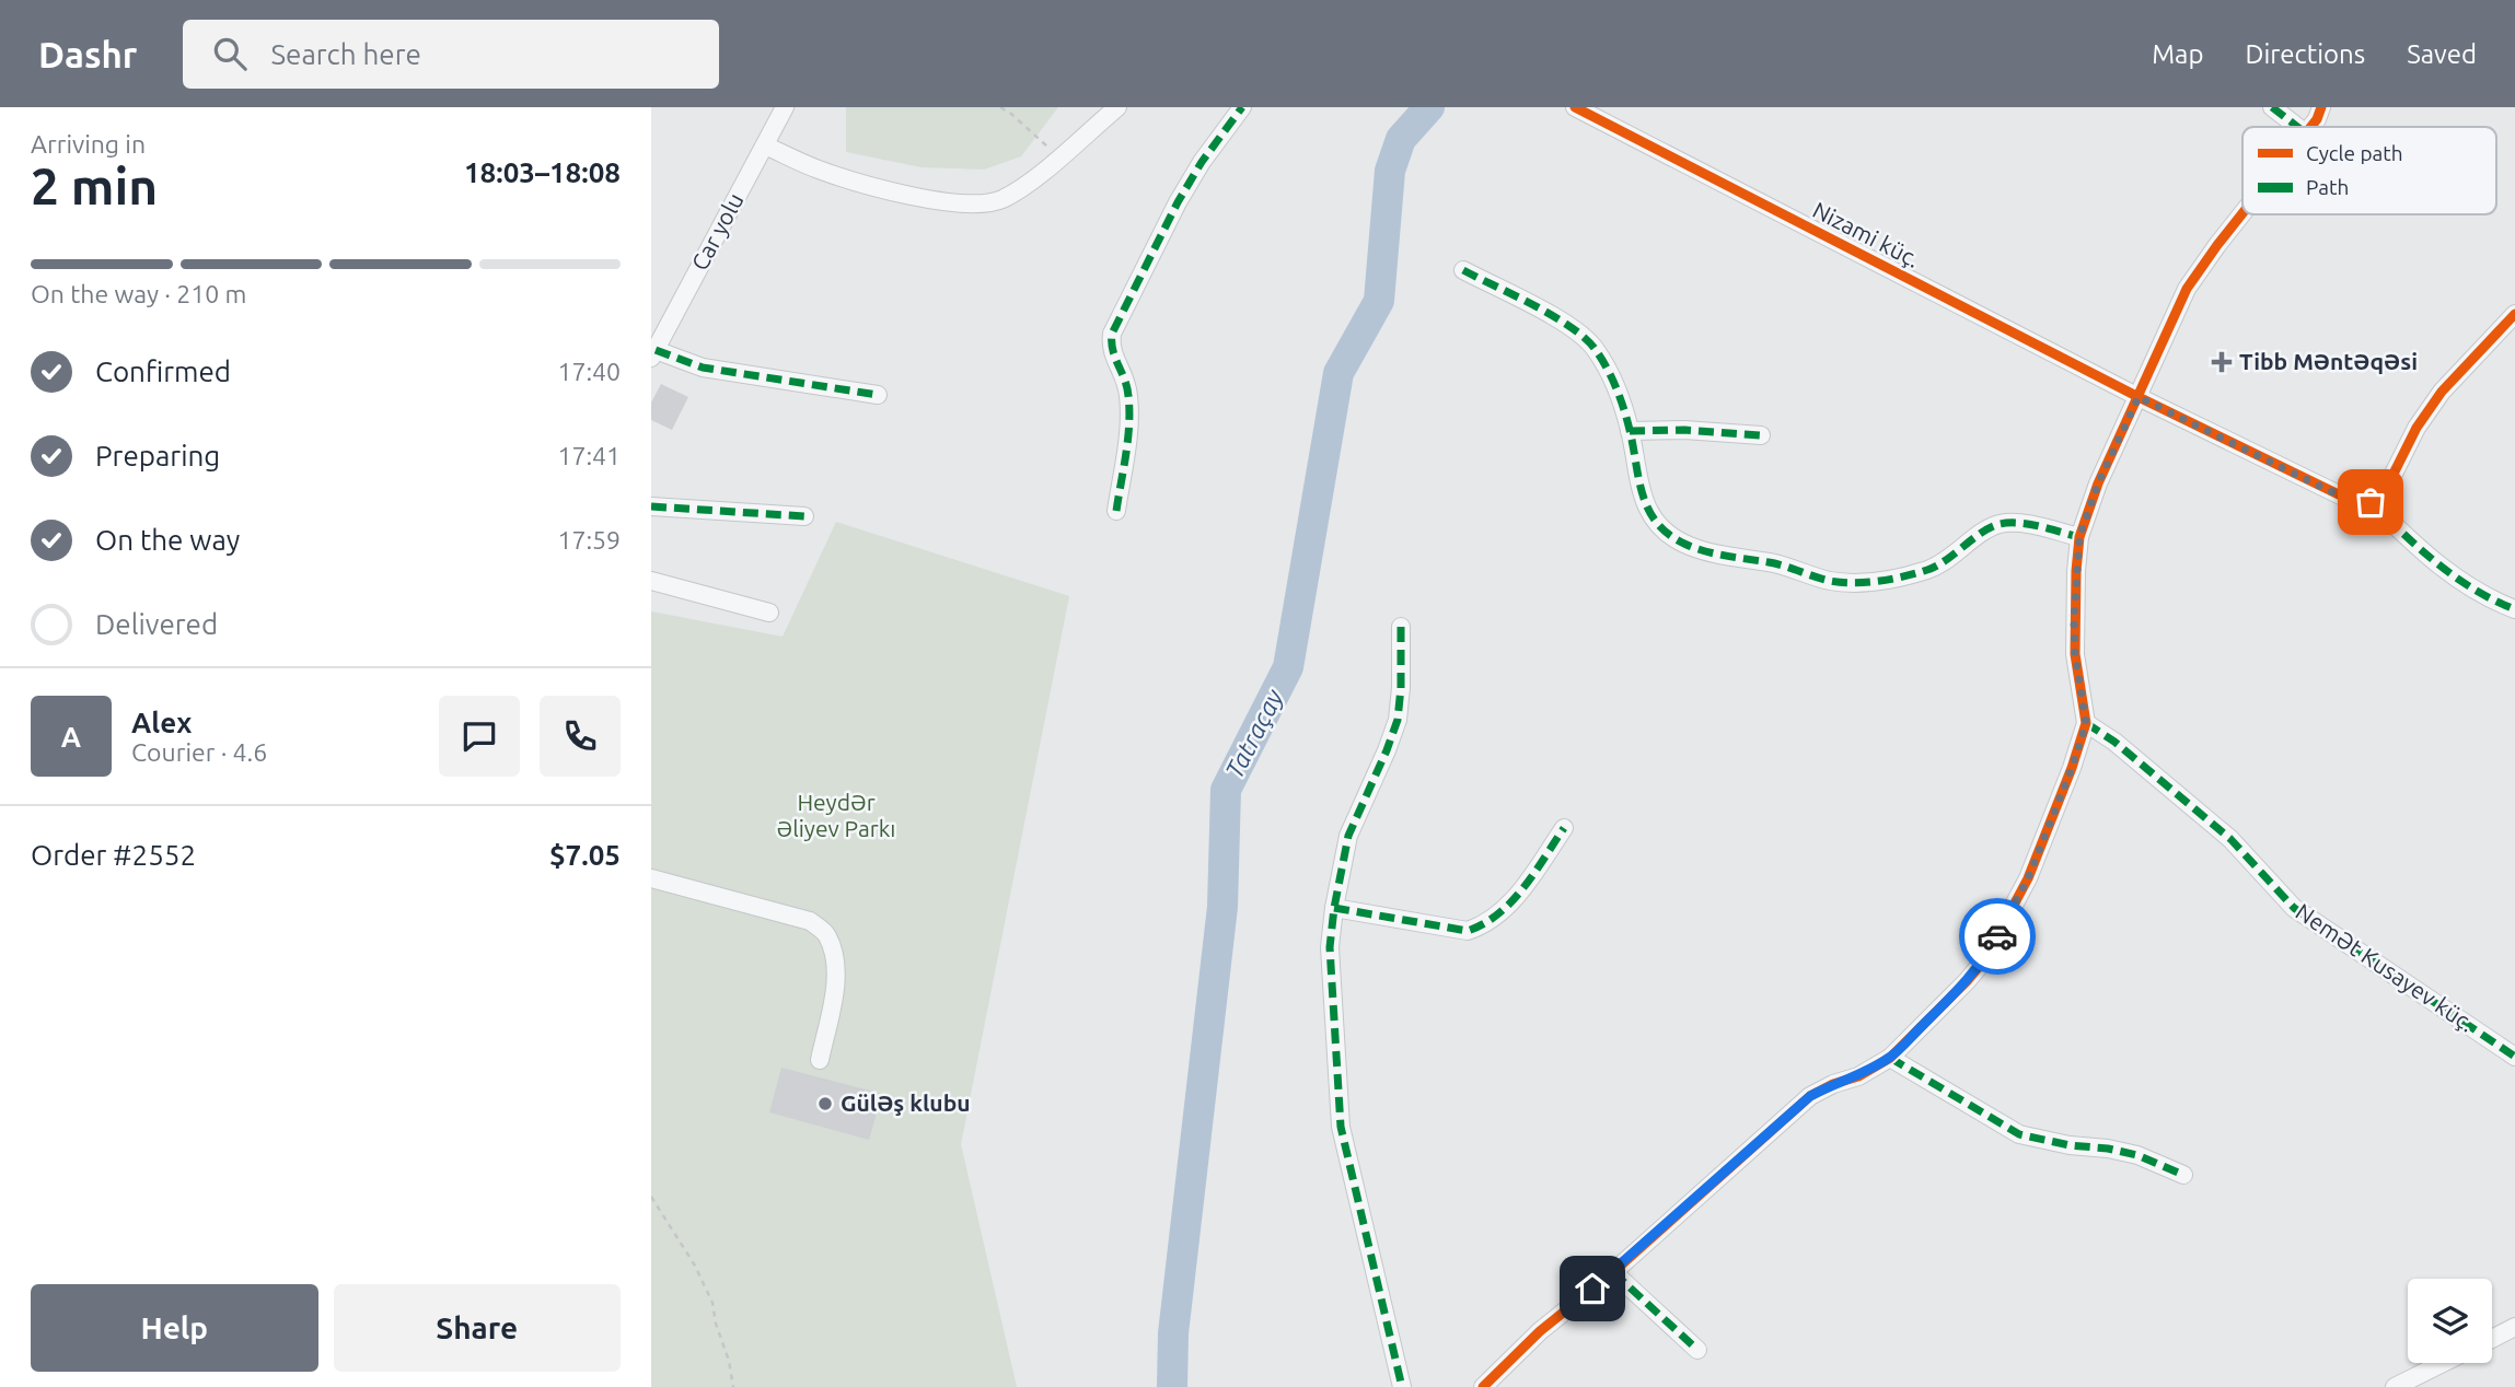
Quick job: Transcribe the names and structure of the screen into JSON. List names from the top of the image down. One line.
{"streets":{"street":["Car yolu","Nizami küç.","Nemət Kusayev küç."]},"water":["Tatraçay"],"parks":["Heydər Əliyev Parkı"],"places":{"health":["Tibb Məntəqəsi"],"other":["Güləş klubu"]},"legend":["Cycle path","Path"],"page":{"header":"Dashr","search":"Search here","nav":["Map","Directions","Saved"],"heading":["2 min","Arriving in","18:03–18:08"],"panel":["Alex","Courier · 4.6","Order #2552","$7.05"],"bar":"On the way · 210 m","list":[["Confirmed","17:40"],["Preparing","17:41"],["On the way","17:59"],"Delivered"],"round":"A","buttons":["Help","Share"]}}
